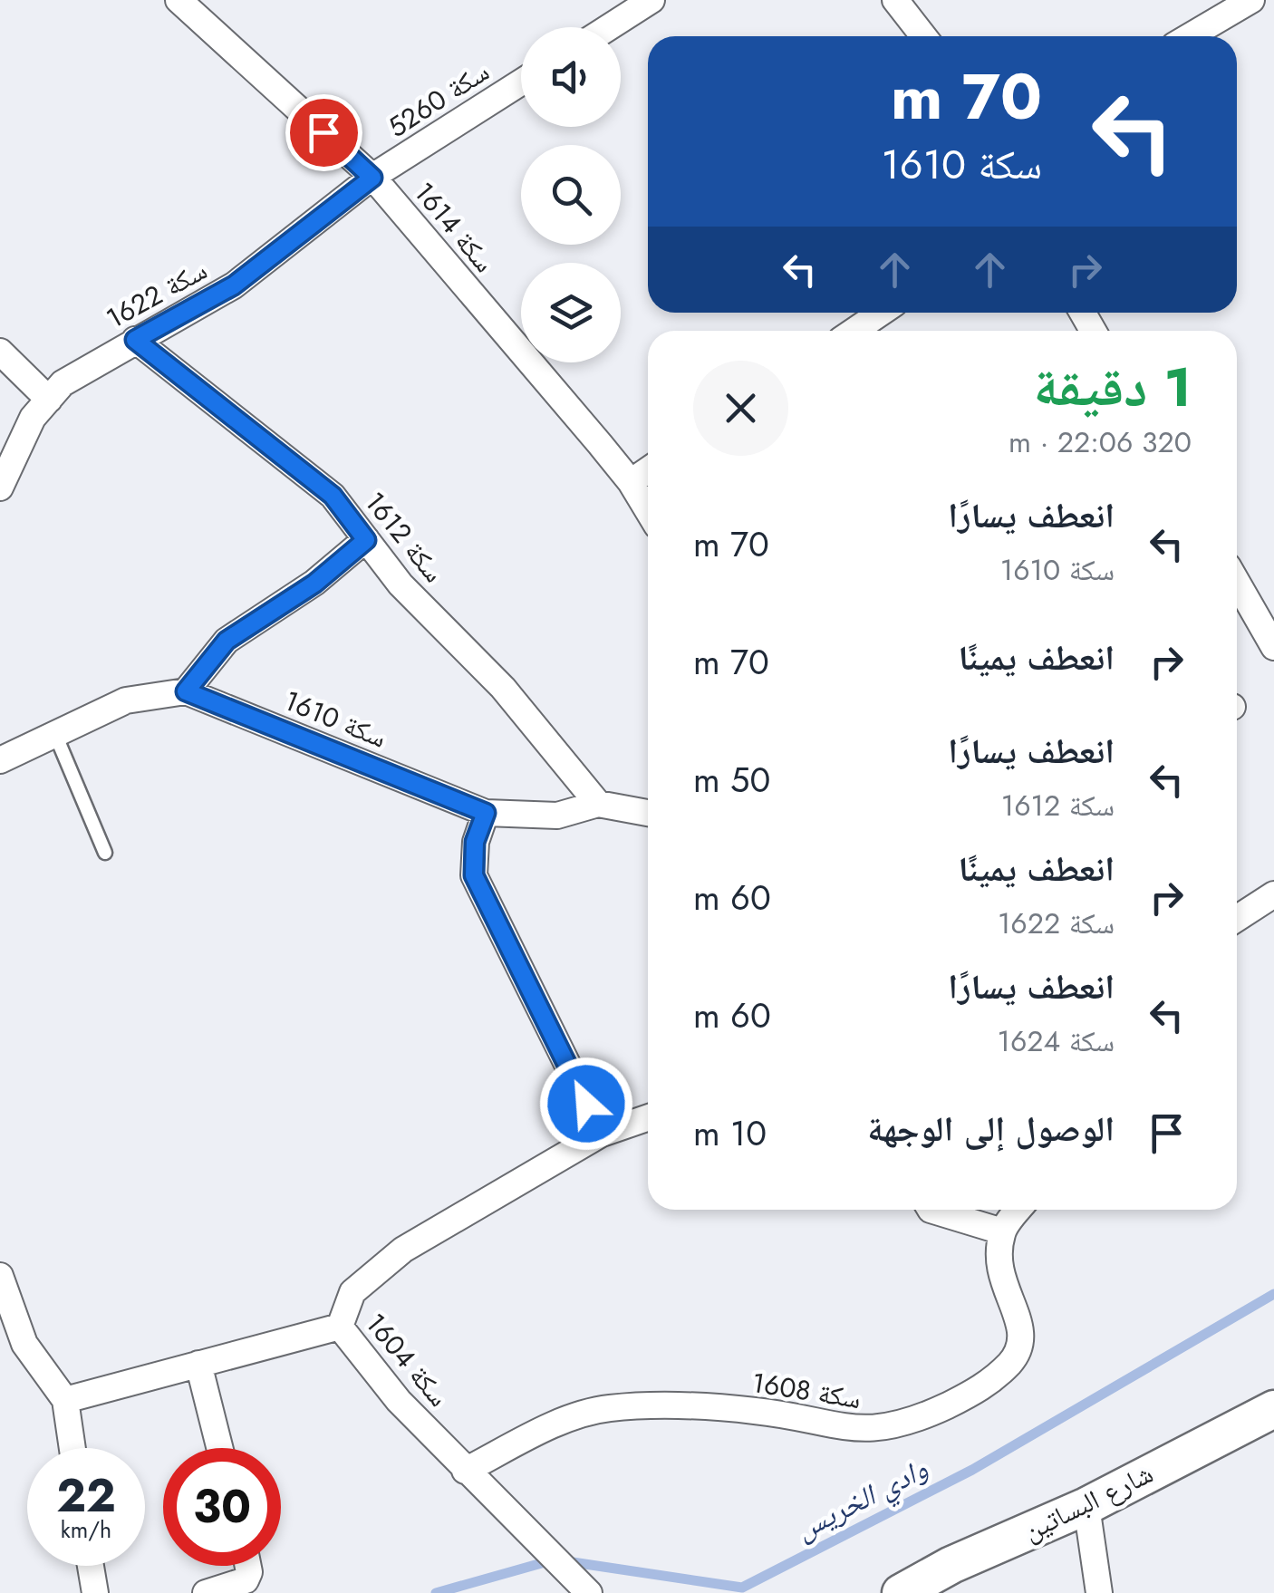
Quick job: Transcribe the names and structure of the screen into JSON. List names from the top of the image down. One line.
{"streets":{"street":["سكة 5260","سكة 1614","سكة 1622","سكة 1612","سكة 1610","سكة 1604","سكة 1608","شارع البساتين"]},"crossings":[["سكة 5260","سكة 1614"],["سكة 5260","سكة 1622"],["سكة 1614","سكة 1622"],["سكة 1622","سكة 1612"],["سكة 1612","سكة 1610"],["سكة 1604","سكة 1608"]],"water":["وادي الخريس"],"page":{"turn":["70 m","سكة 1610"],"heading":["1 دقيقة","320 m · 22:06"],"list":[{"name":"انعطف يسارًا","note":"سكة 1610","value":"70 m"},{"name":"انعطف يمينًا","value":"70 m"},{"name":"انعطف يسارًا","note":"سكة 1612","value":"50 m"},{"name":"انعطف يمينًا","note":"سكة 1622","value":"60 m"},{"name":"انعطف يسارًا","note":"سكة 1624","value":"60 m"},{"name":"الوصول إلى الوجهة","value":"10 m"}],"speed":"22 km/h","limit":"30"}}
